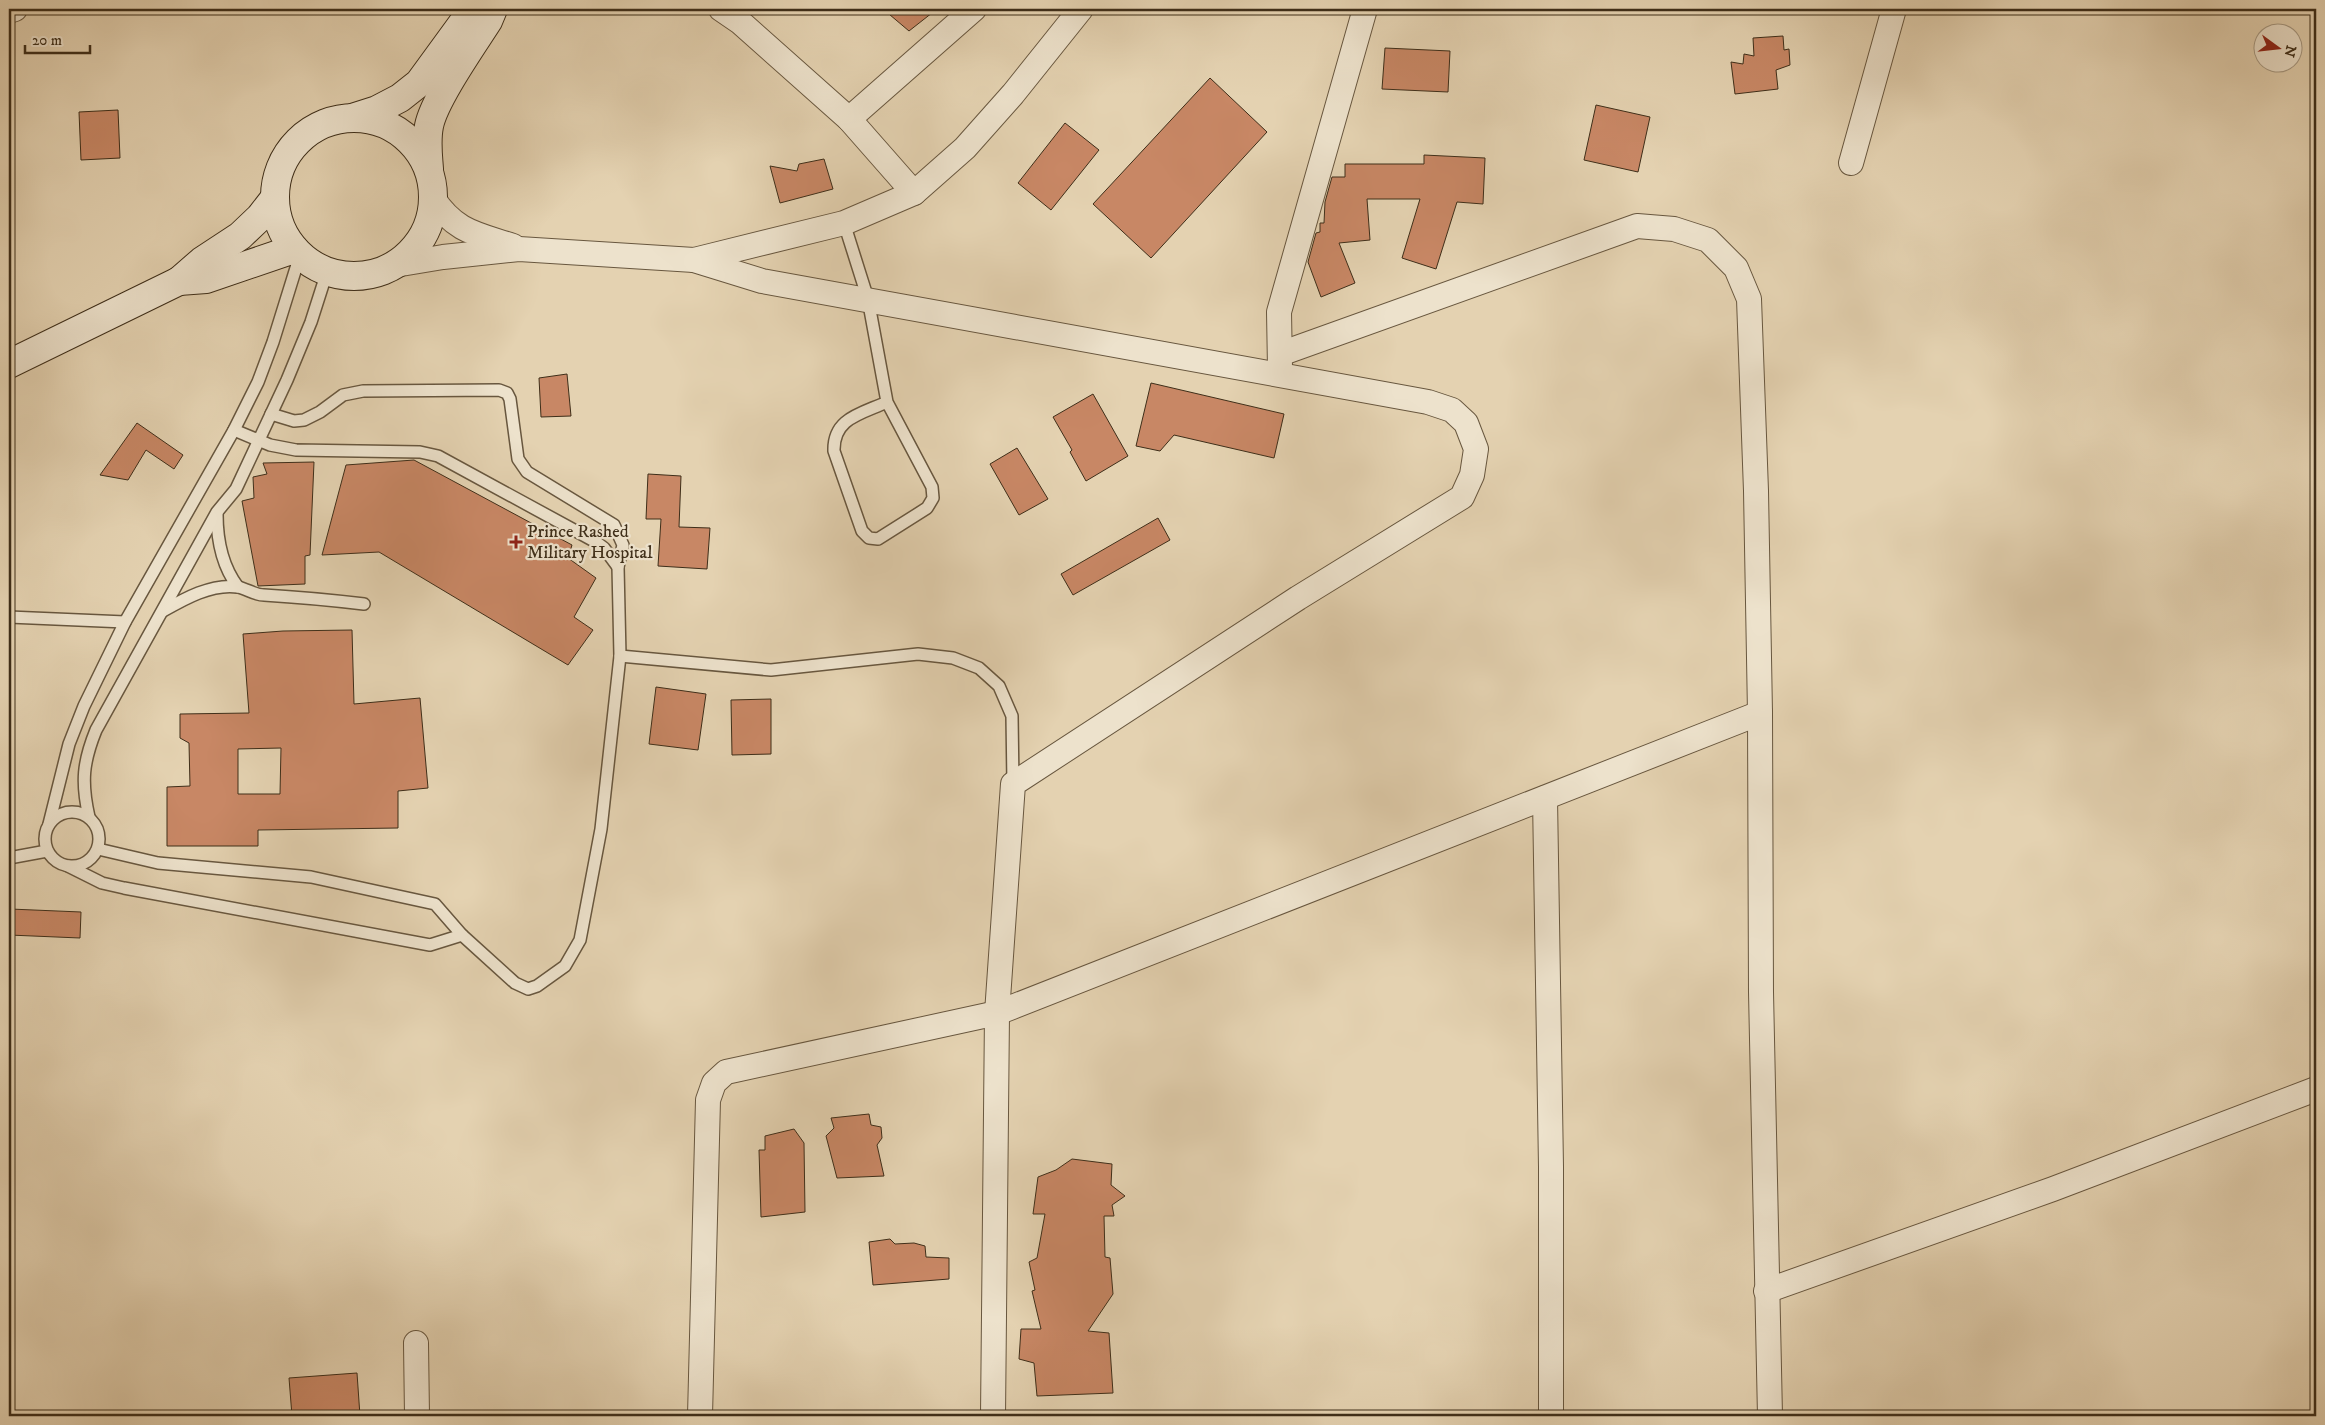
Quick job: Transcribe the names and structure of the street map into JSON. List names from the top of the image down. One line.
{"places":{"health":["Prince Rashed Military Hospital"]},"scale_bar":"20 m","north":"right"}
